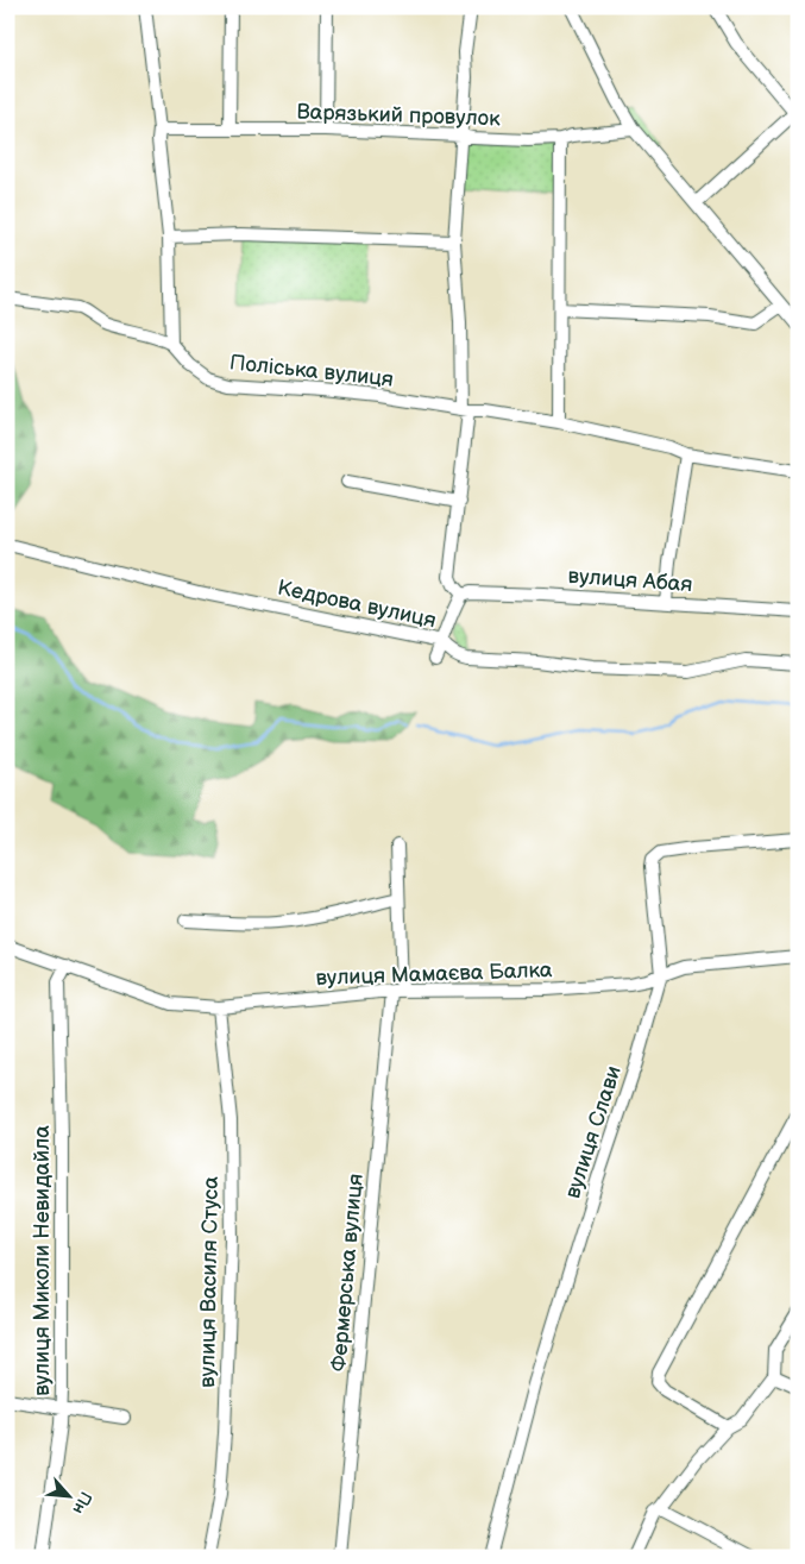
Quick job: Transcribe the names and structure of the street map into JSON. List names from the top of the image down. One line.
{"streets":{"street":["Варязький провулок","Поліська вулиця","вулиця Абая","Кедрова вулиця","вулиця Мамаєва Балка","вулиця Слави","вулиця Миколи Невидайла","Фермерська вулиця","вулиця Василя Стуса"]},"crossings":[["вулиця Мамаєва Балка","вулиця Слави"],["вулиця Мамаєва Балка","вулиця Миколи Невидайла"],["вулиця Мамаєва Балка","Фермерська вулиця"],["вулиця Мамаєва Балка","вулиця Василя Стуса"]],"north":"bottom right"}
